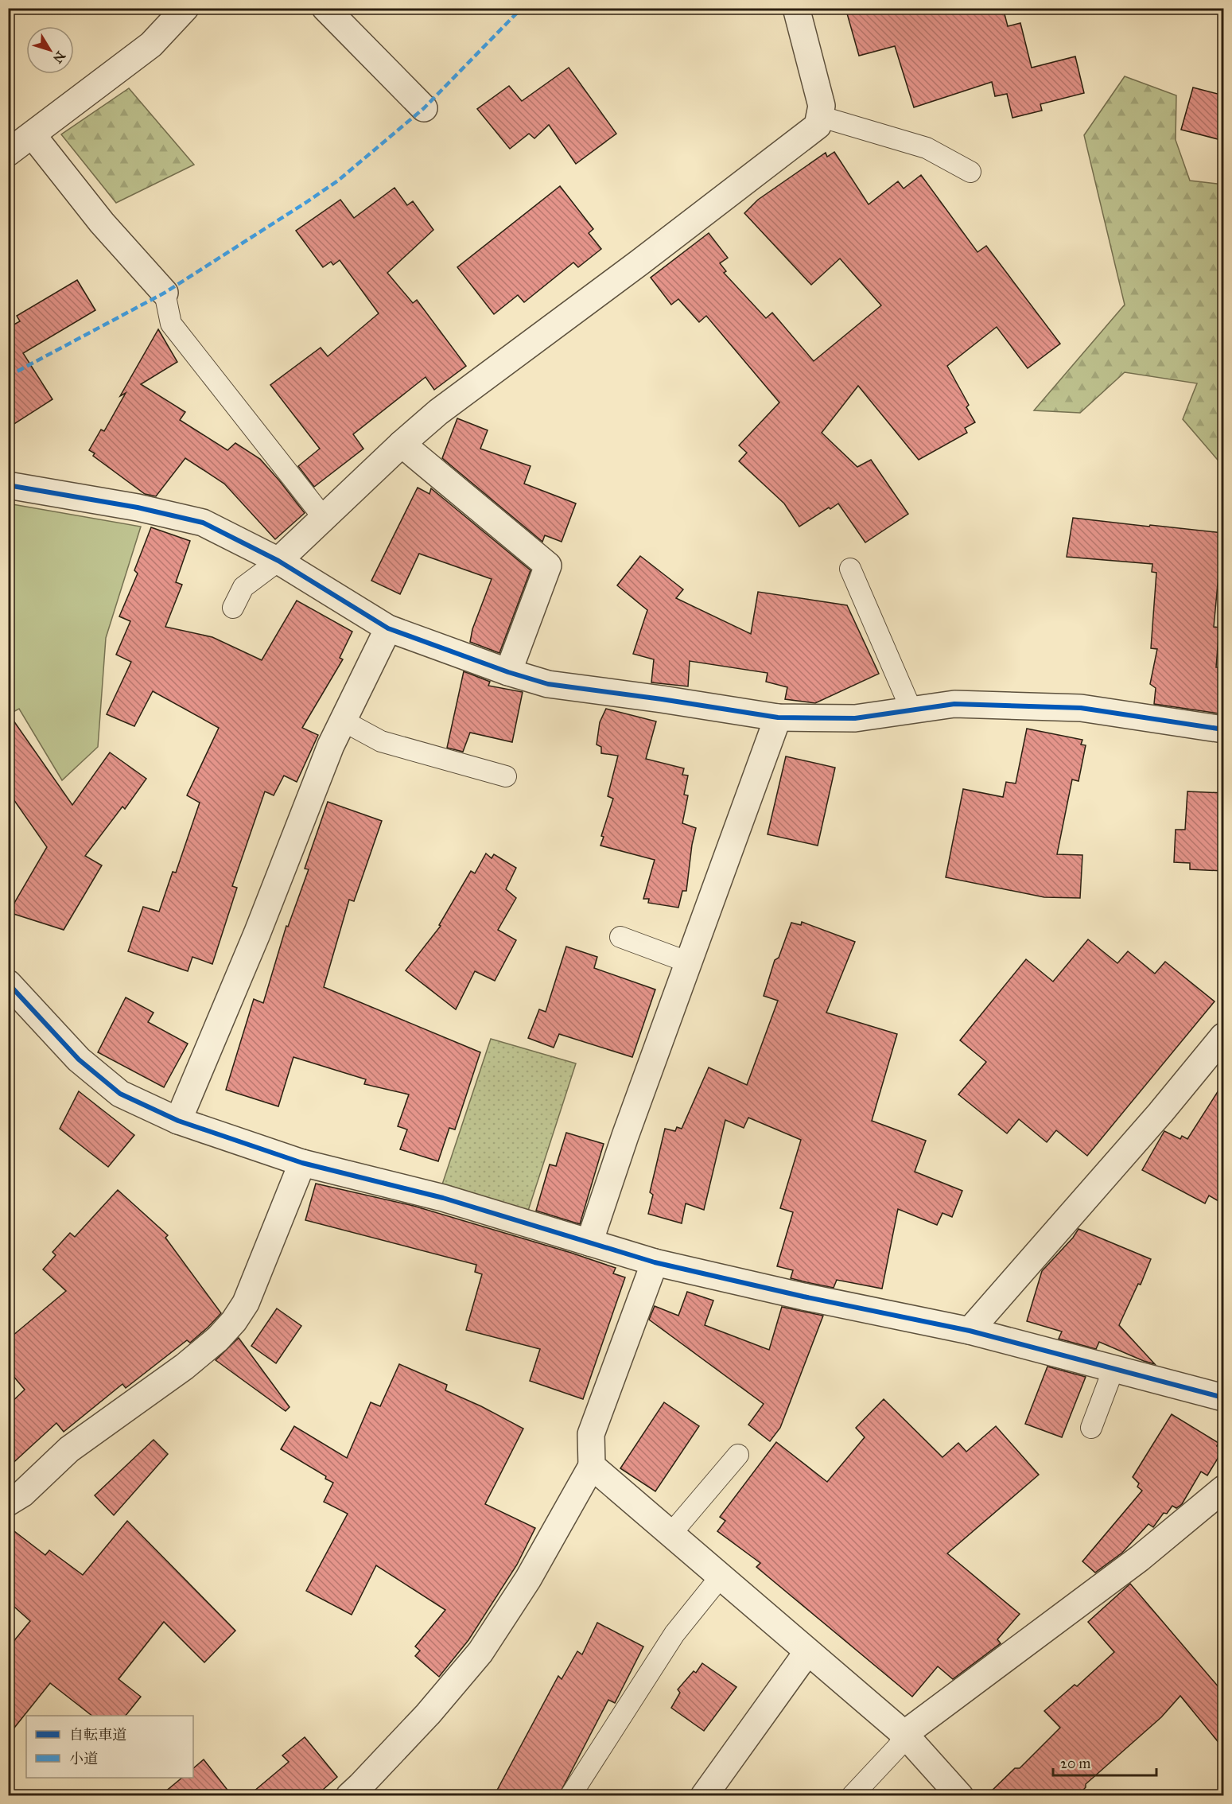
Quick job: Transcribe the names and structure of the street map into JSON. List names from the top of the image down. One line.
{"legend":["自転車道","小道"],"scale_bar":"20 m","north":"bottom right"}
